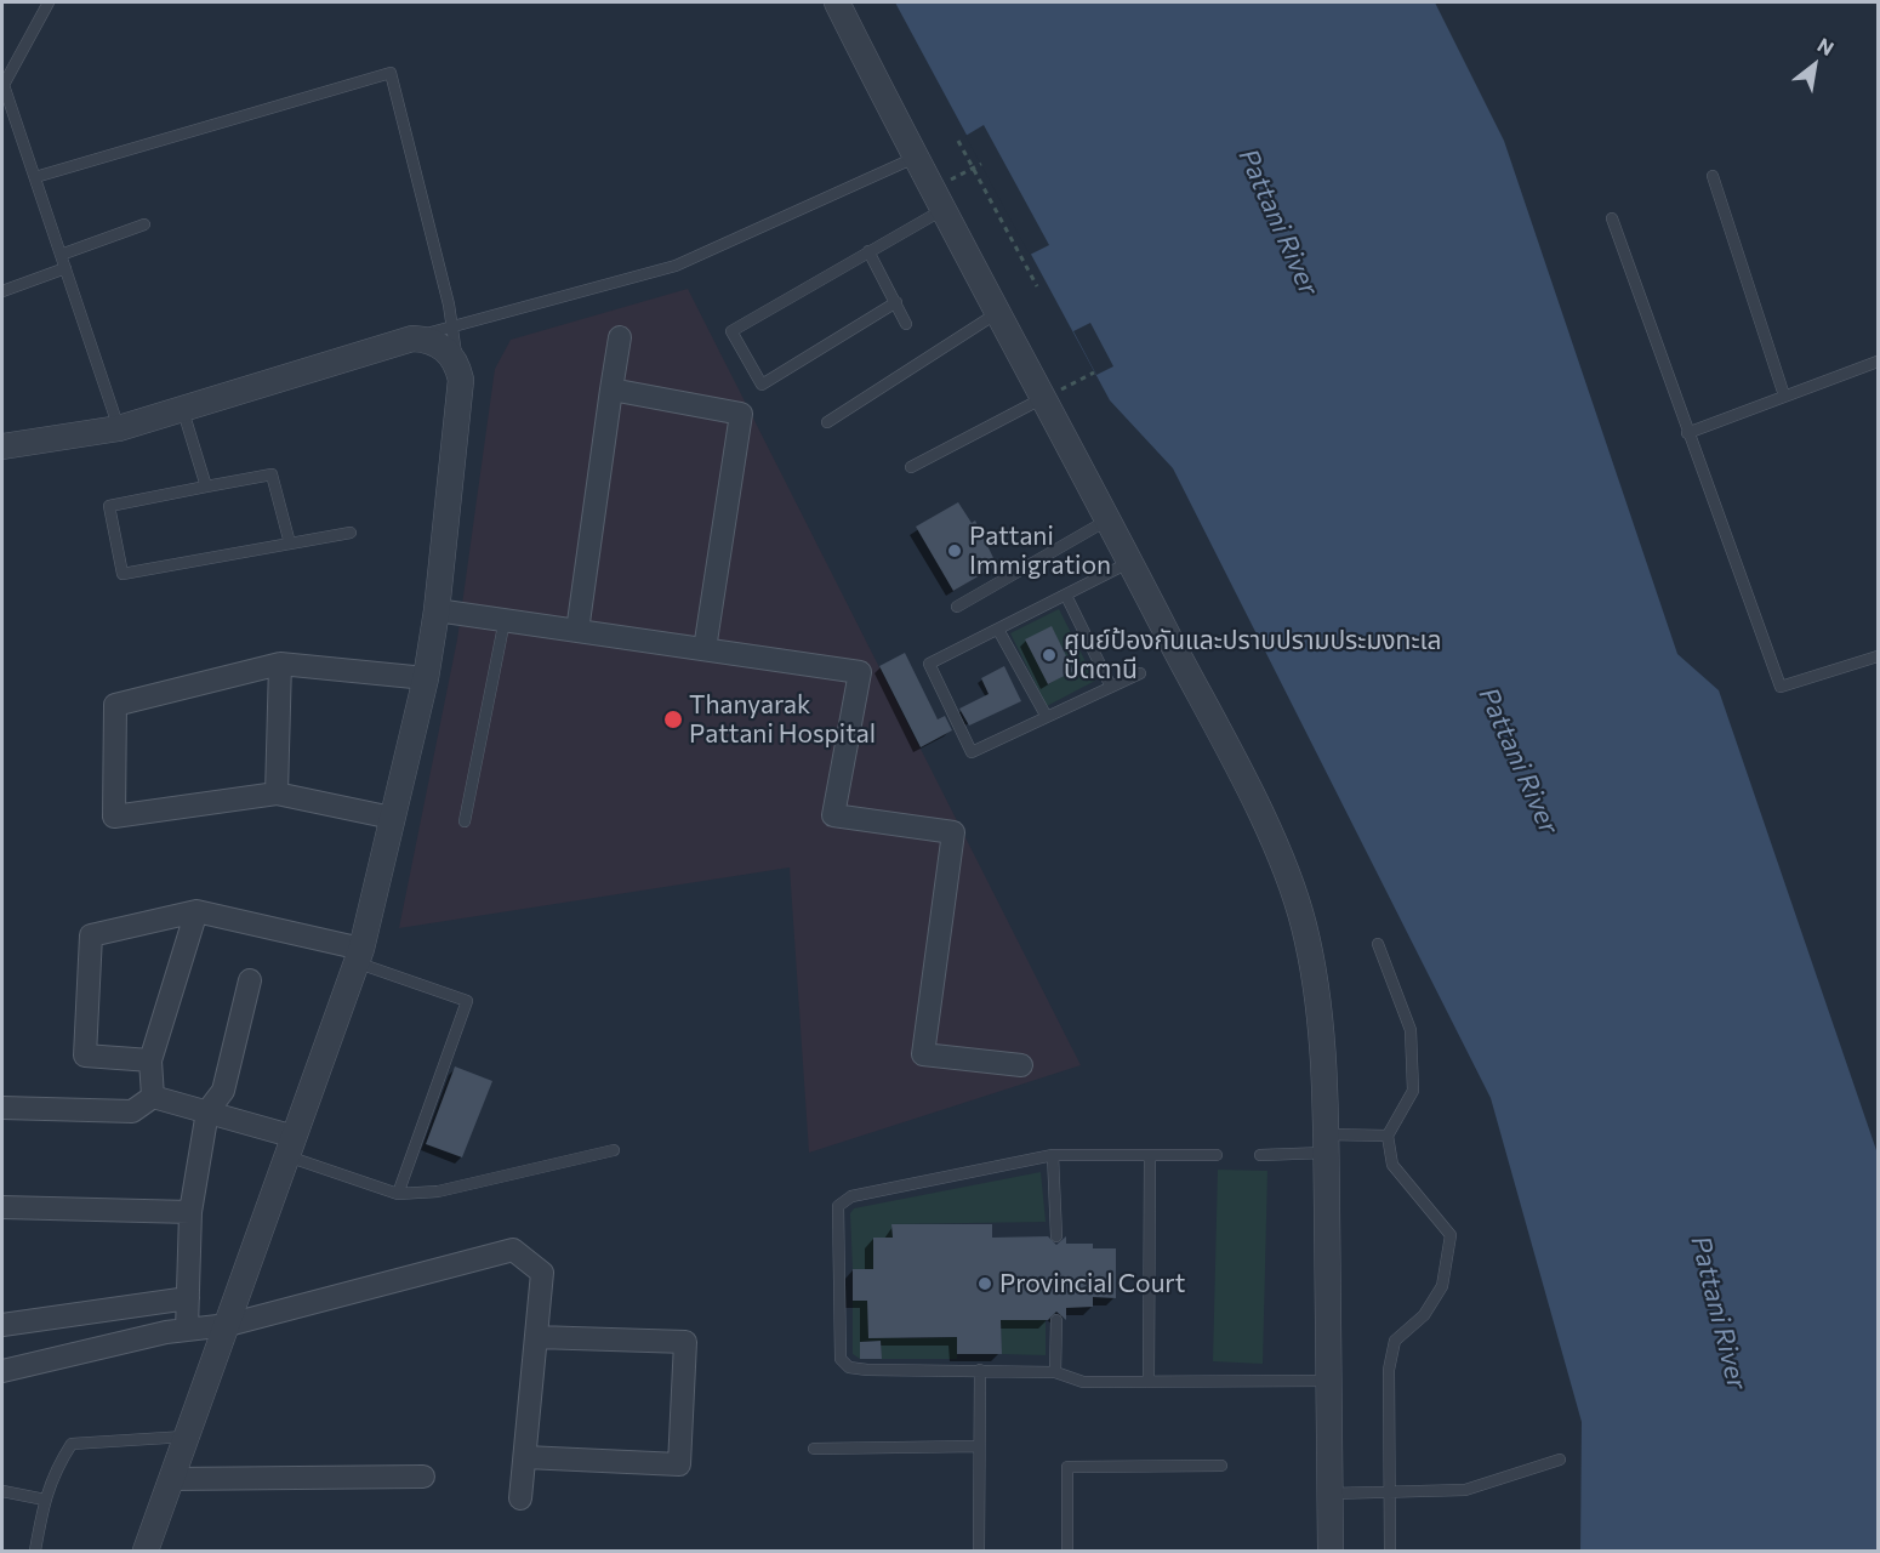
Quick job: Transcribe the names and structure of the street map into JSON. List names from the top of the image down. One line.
{"water":["Pattani River"],"places":["Pattani Immigration","ศูนย์ป้องกันและปราบปรามประมงทะเล ปัตตานี","Thanyarak Pattani Hospital","Provincial Court"],"north":"top right"}
